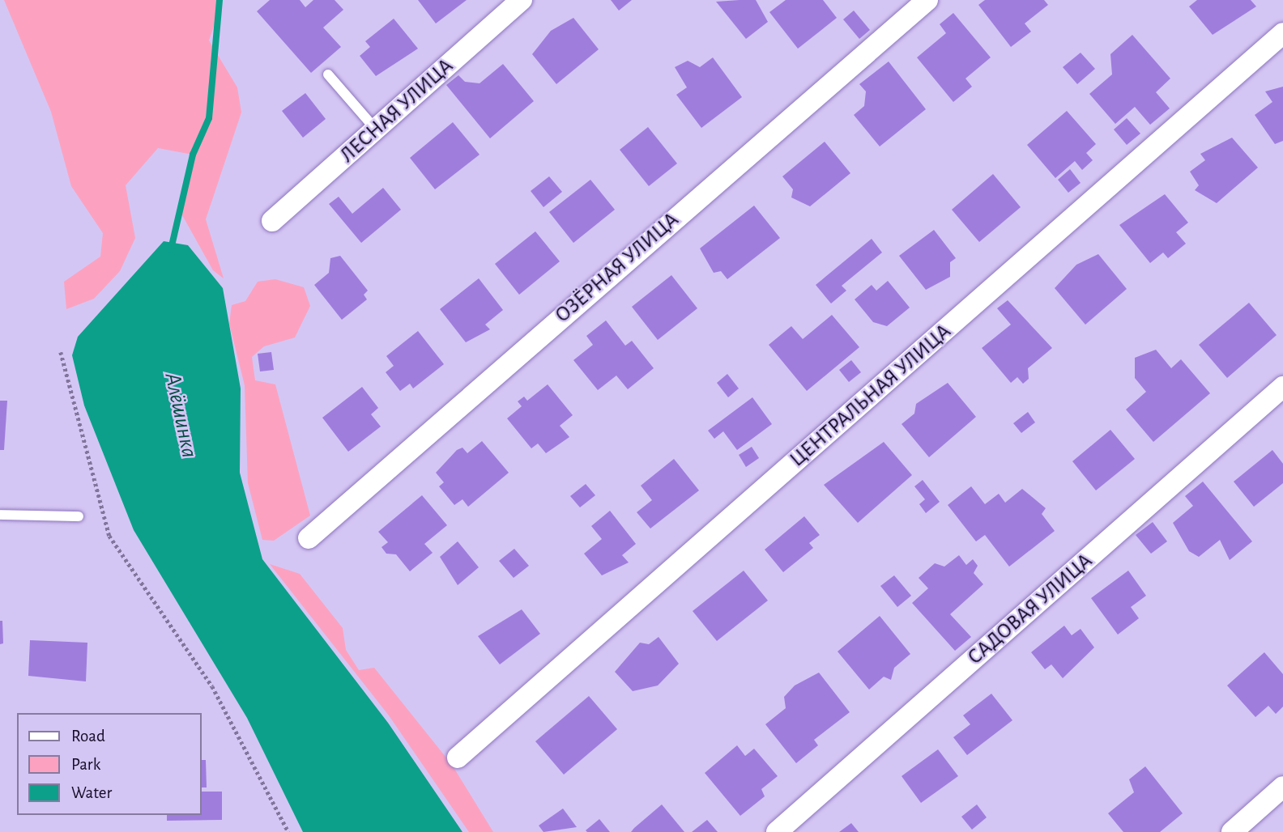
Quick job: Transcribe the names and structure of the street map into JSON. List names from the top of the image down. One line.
{"streets":{"street":["ЛЕСНАЯ УЛИЦА","ОЗЁРНАЯ УЛИЦА","ЦЕНТРАЛЬНАЯ УЛИЦА","САДОВАЯ УЛИЦА"]},"water":["Алёшинка"],"legend":["Road","Park","Water"]}
